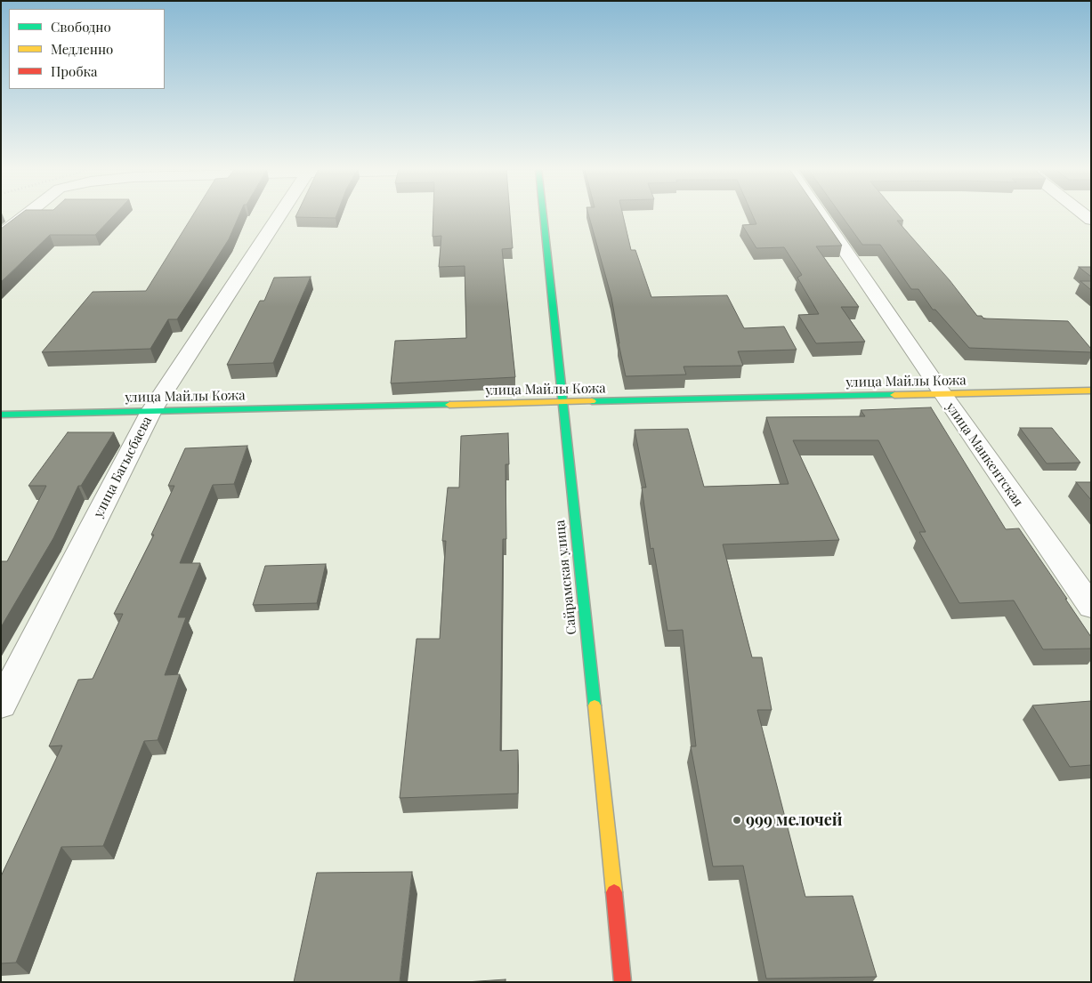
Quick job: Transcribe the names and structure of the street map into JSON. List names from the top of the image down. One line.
{"streets":{"main road":["улица Майлы Кожа","Сайрамская улица"],"street":["улица Манкентская","улица Багысбаева"]},"crossings":[["улица Майлы Кожа","улица Манкентская"],["улица Майлы Кожа","улица Багысбаева"],["улица Майлы Кожа","Сайрамская улица"]],"places":["999 мелочей"],"legend":["Свободно","Медленно","Пробка"]}
